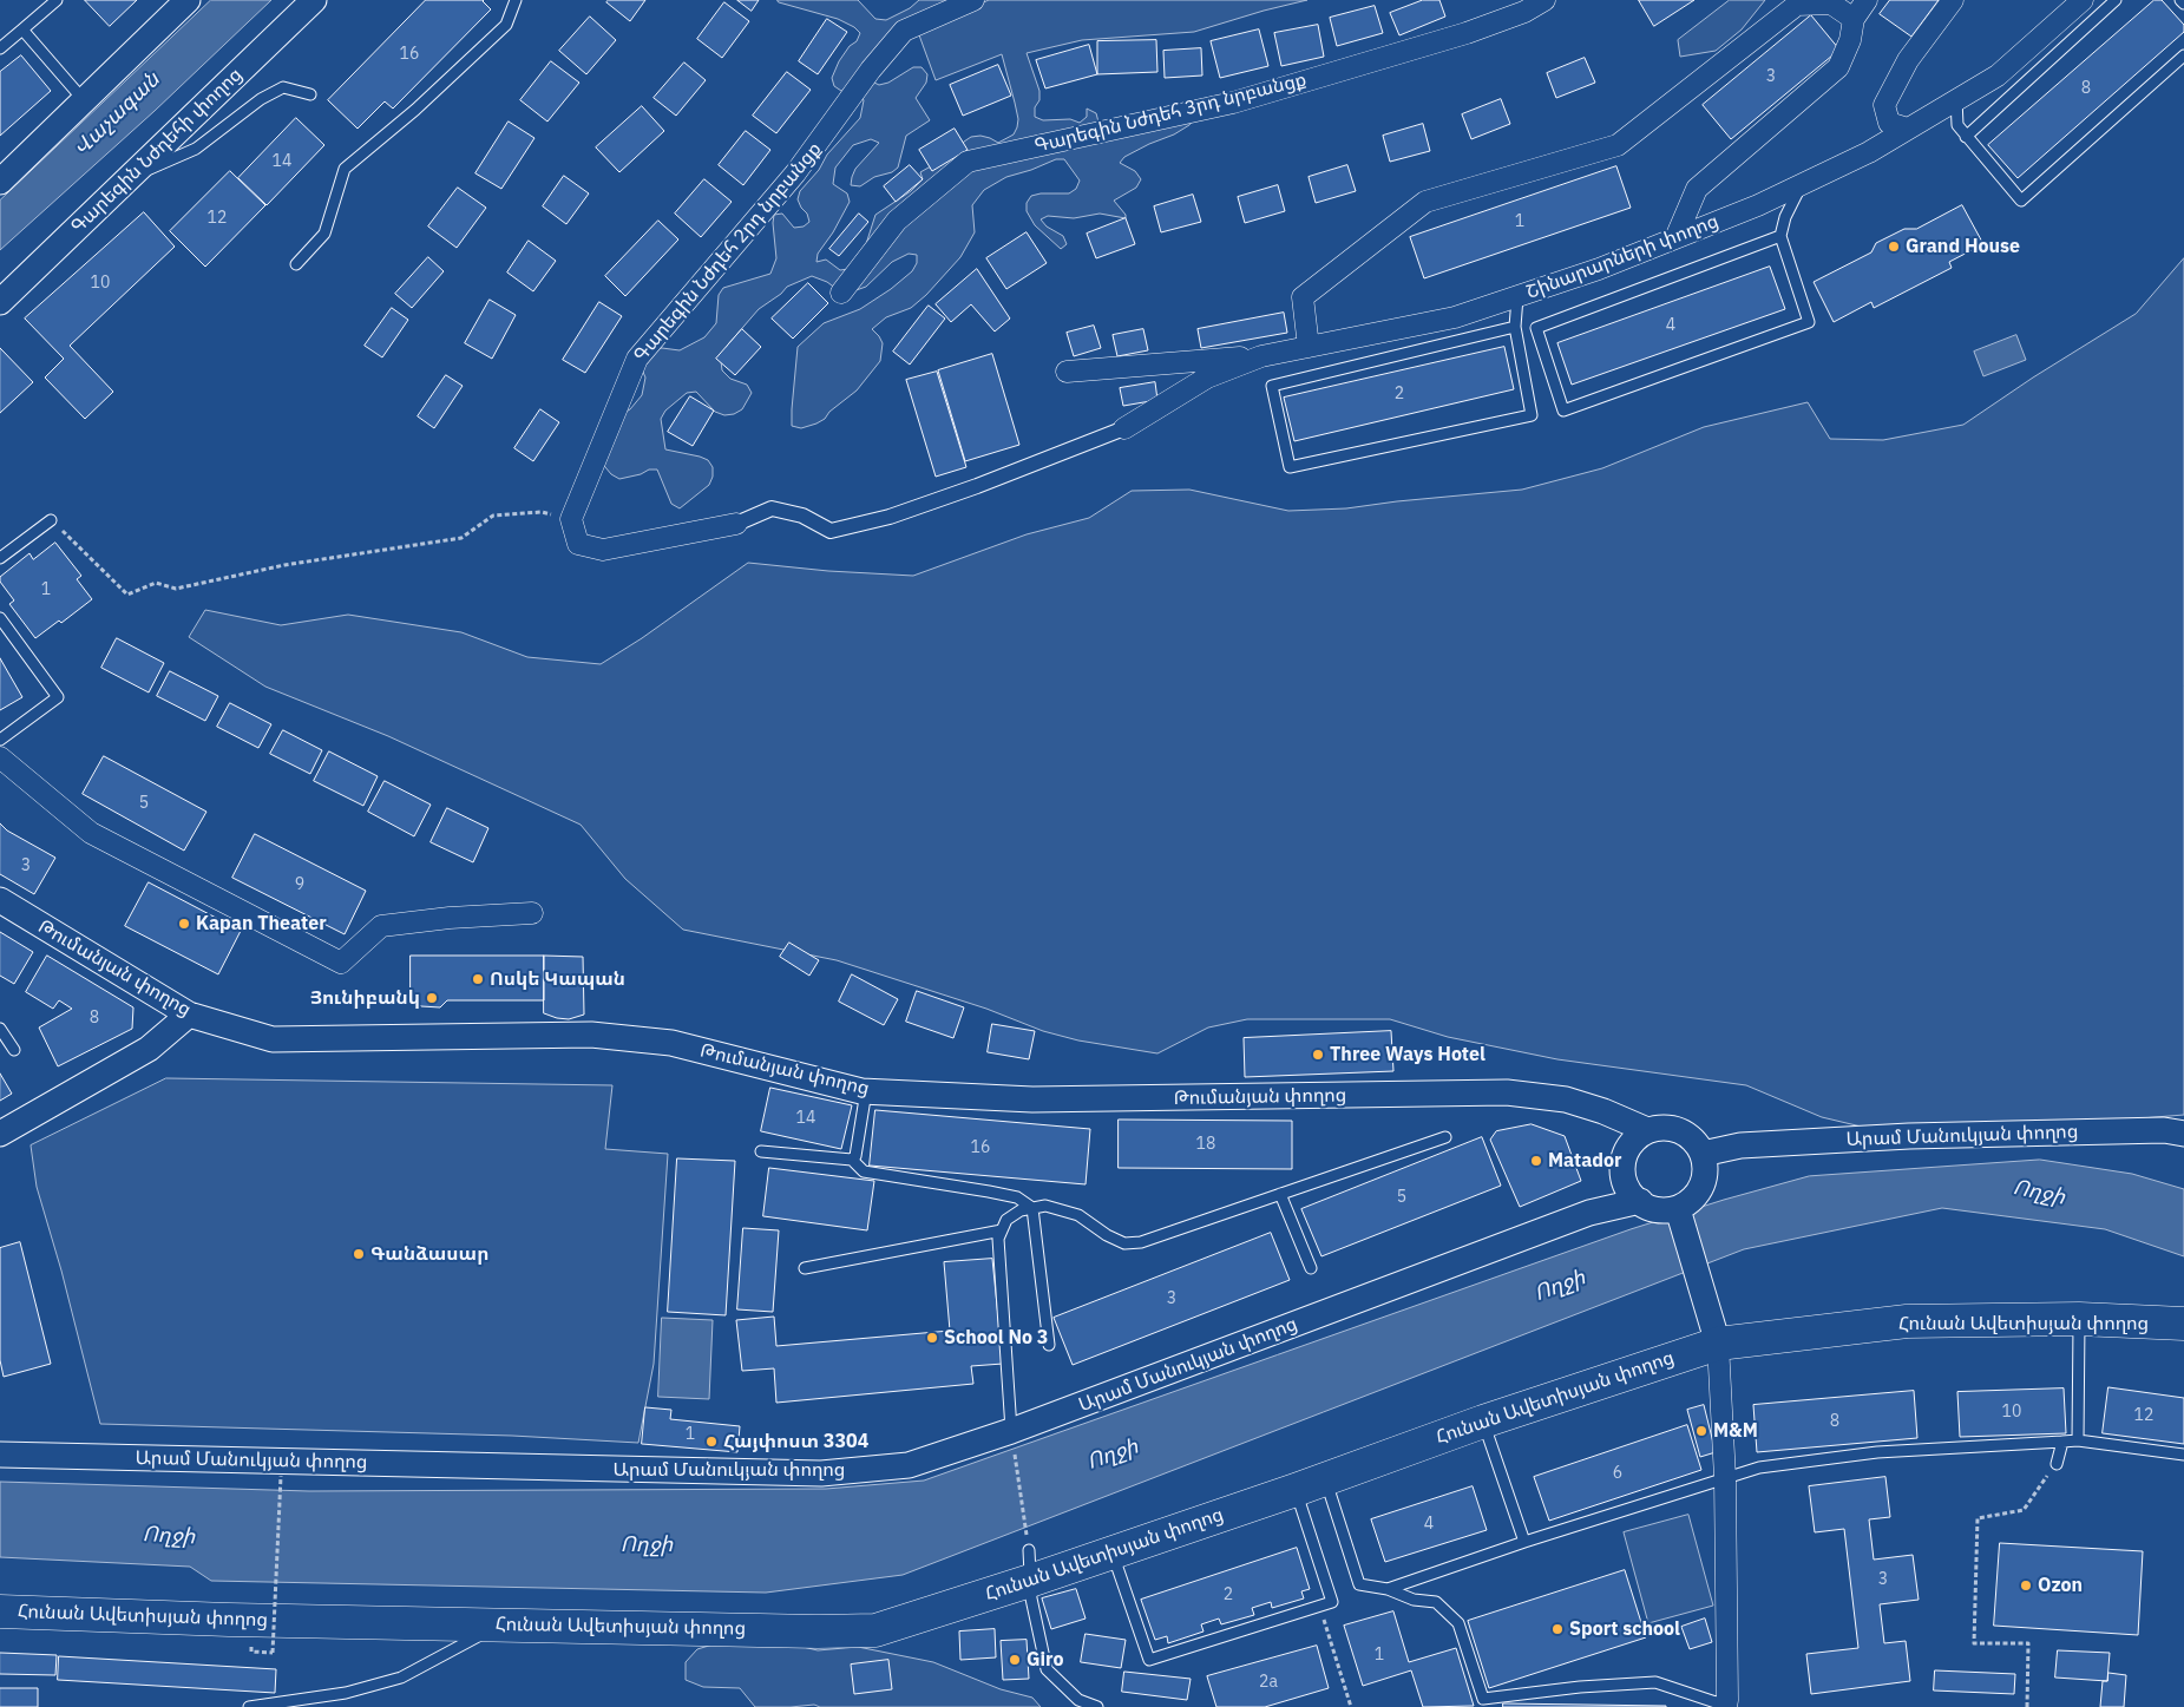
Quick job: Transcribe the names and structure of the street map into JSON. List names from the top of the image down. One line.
{"streets":{"highway":["Հունան Ավետիսյան փողոց"],"street":["Գարեգին Նժդեհ 3րդ նրբանցք","Գարեգին Նժդեհի փողոց","Գարեգին Նժդեհ 2րդ նրբանցք","Շինարարների փողոց","Թումանյան փողոց","Արամ Մանուկյան փողոց"]},"crossings":[["Թումանյան փողոց","Արամ Մանուկյան փողոց"]],"water":["Վաչագան","Ողջի"],"places":["Grand House","Kapan Theater","Ոսկե Կապան","Յունիբանկ","Three Ways Hotel","Matador","Գանձասար","School No 3","M&M","Հայփոստ 3304","Ozon","Sport school","Giro"],"house_numbers":["16","3","8","14","12","1","10","4","2","1","5","3","9","8","14","18","16","5","3","10","12","8","1","6","4","3","2","1","2a"]}
